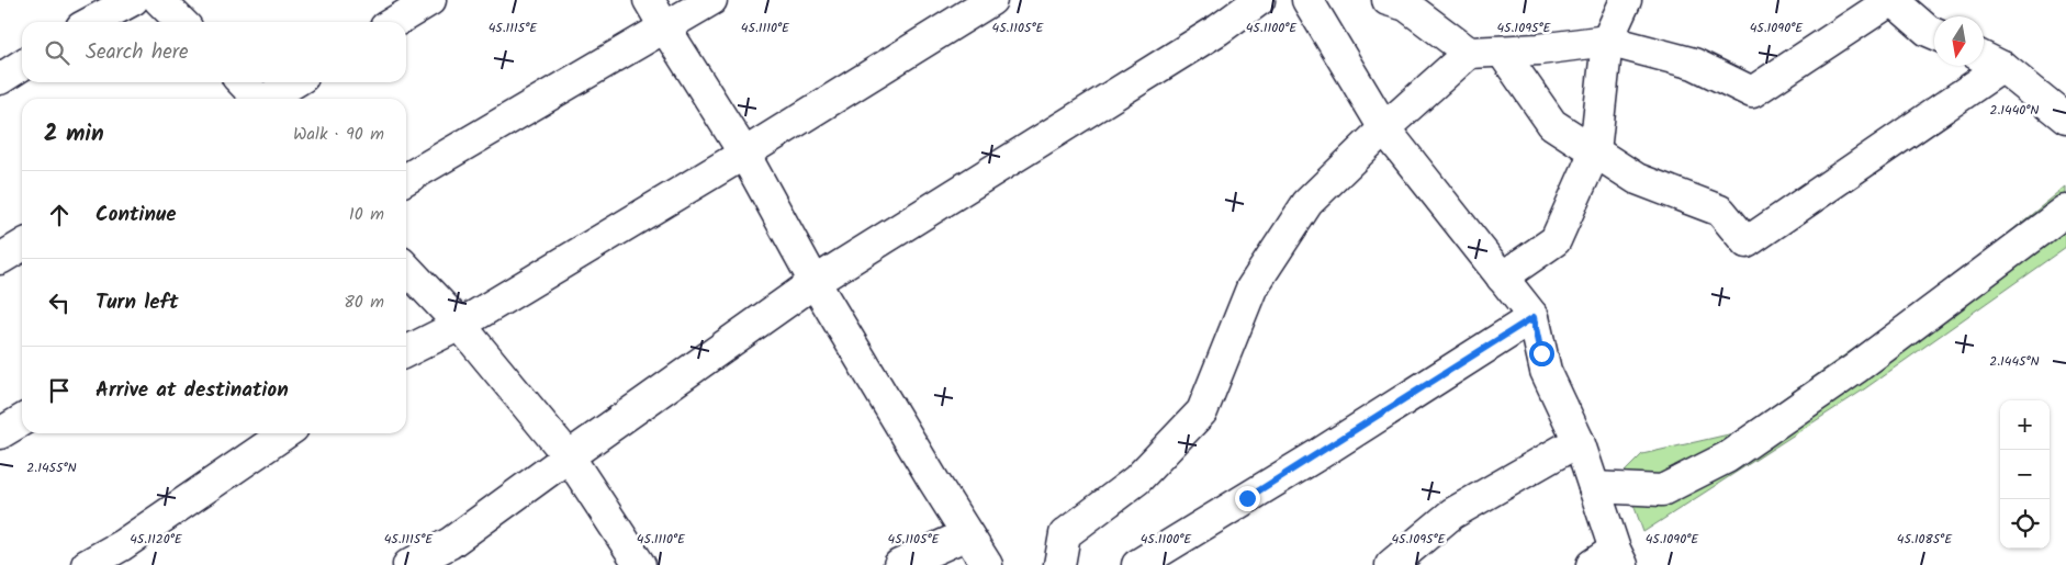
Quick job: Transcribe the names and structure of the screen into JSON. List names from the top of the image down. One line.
{"north":"bottom","page":{"search":"Search here","heading":["2 min","Walk · 90 m"],"list":[["Continue","10 m"],["Turn left","80 m"],"Arrive at destination"],"map_buttons":["+","−"]},"coordinates":["45.1115°E","45.1110°E","45.1105°E","45.1100°E","45.1095°E","45.1090°E","2.1440°N","2.1445°N","2.1455°N","45.1120°E","45.1085°E"]}
